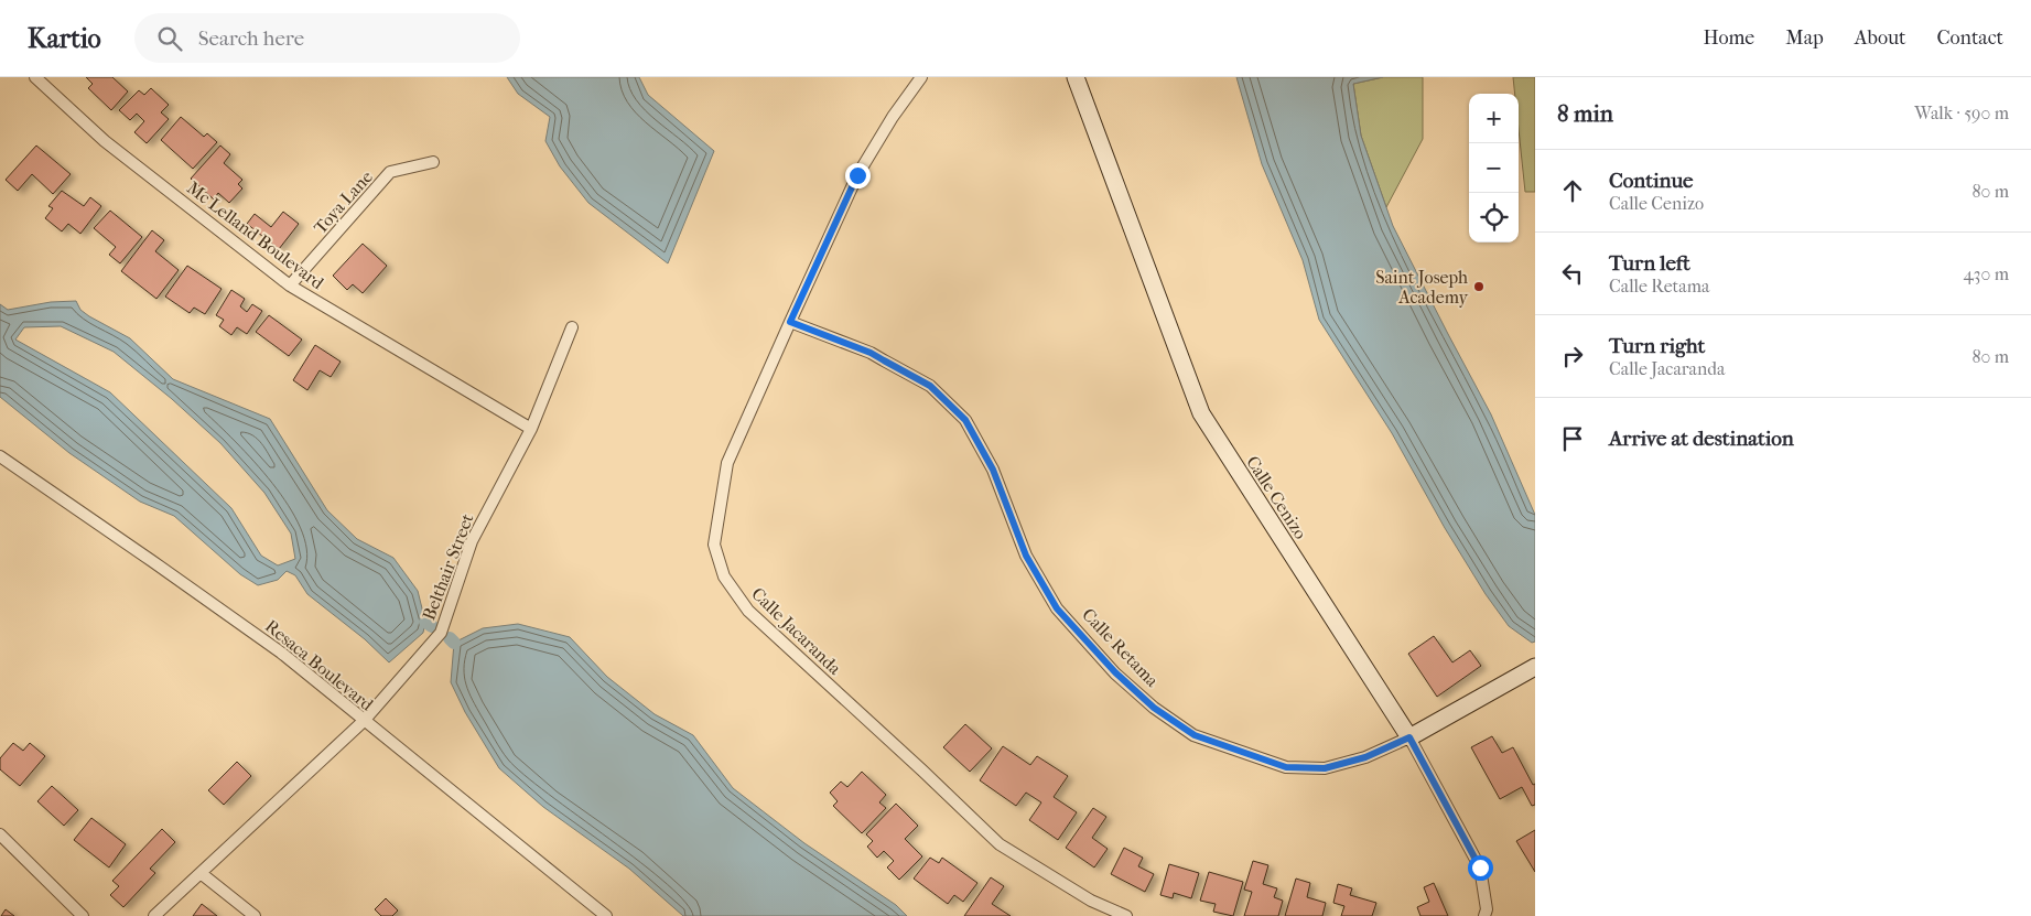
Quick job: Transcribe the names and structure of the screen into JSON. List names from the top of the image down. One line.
{"streets":{"street":["Toya Lane","Mc Lelland Boulevard","Calle Cenizo","Belthair Street","Calle Jacaranda","Calle Retama","Resaca Boulevard"]},"crossings":[["Toya Lane","Mc Lelland Boulevard"],["Mc Lelland Boulevard","Belthair Street"],["Calle Cenizo","Calle Retama"],["Belthair Street","Resaca Boulevard"],["Calle Jacaranda","Calle Retama"]],"places":["Saint Joseph Academy"],"page":{"header":"Kartio","search":"Search here","nav":["Home","Map","About","Contact"],"heading":["8 min","Walk · 590 m"],"map_buttons":["+","−"],"list":[["Continue","Calle Cenizo","80 m"],["Turn left","Calle Retama","430 m"],["Turn right","Calle Jacaranda","80 m"],"Arrive at destination"]}}
